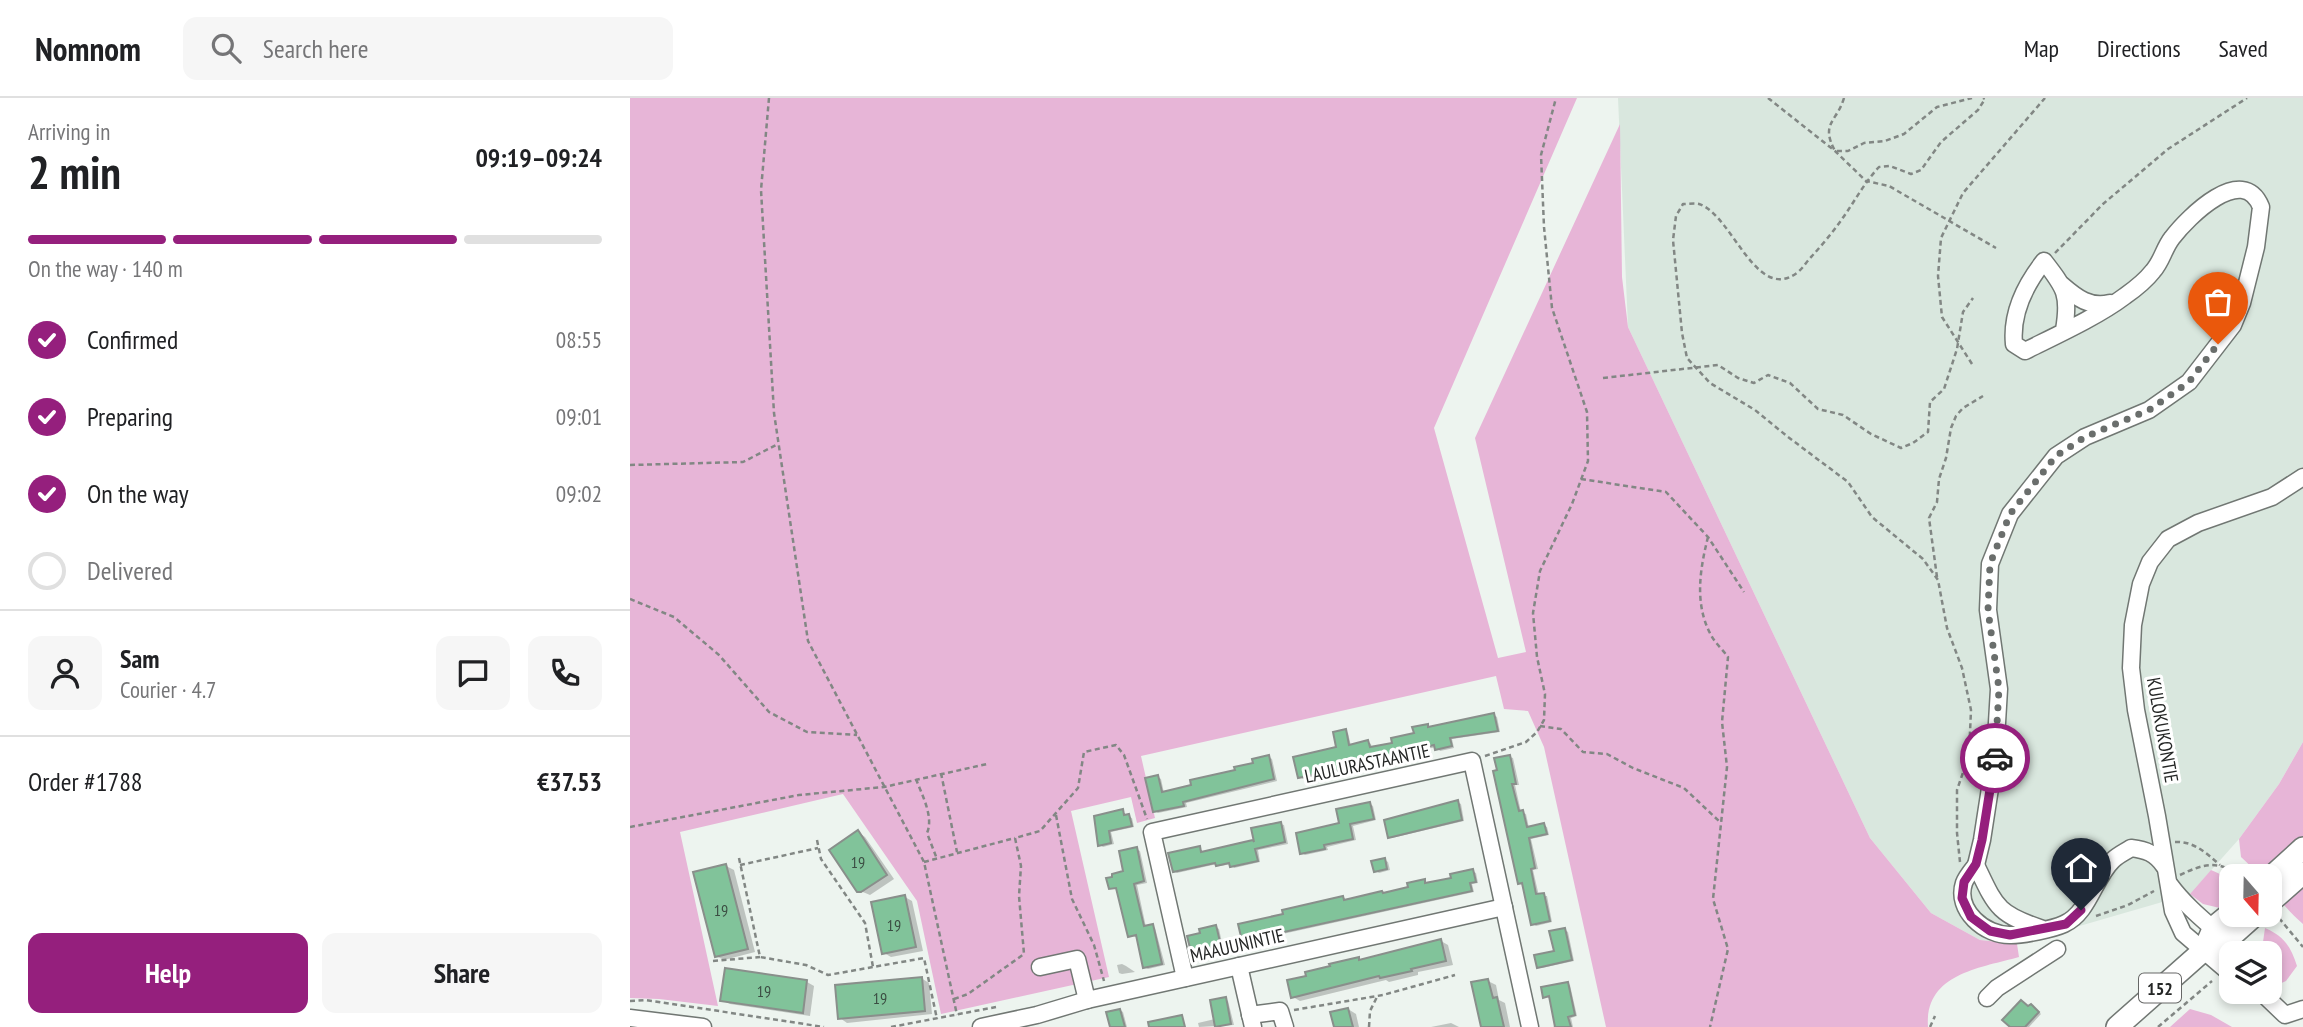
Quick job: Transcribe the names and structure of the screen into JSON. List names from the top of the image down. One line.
{"streets":{"main road":["152"],"street":["KULOKUKONTIE","LAULURASTAANTIE","MAAUUNINTIE"]},"crossings":[["KULOKUKONTIE","152"]],"house_numbers":["19","19","19","19","19"],"north":"bottom","page":{"header":"Nomnom","search":"Search here","nav":["Map","Directions","Saved"],"heading":["2 min","Arriving in","09:19–09:24"],"panel":["Sam","Courier · 4.7","Order #1788","€37.53"],"bar":"On the way · 140 m","list":[["Confirmed","08:55"],["Preparing","09:01"],["On the way","09:02"],"Delivered"],"buttons":["Help","Share"]}}
